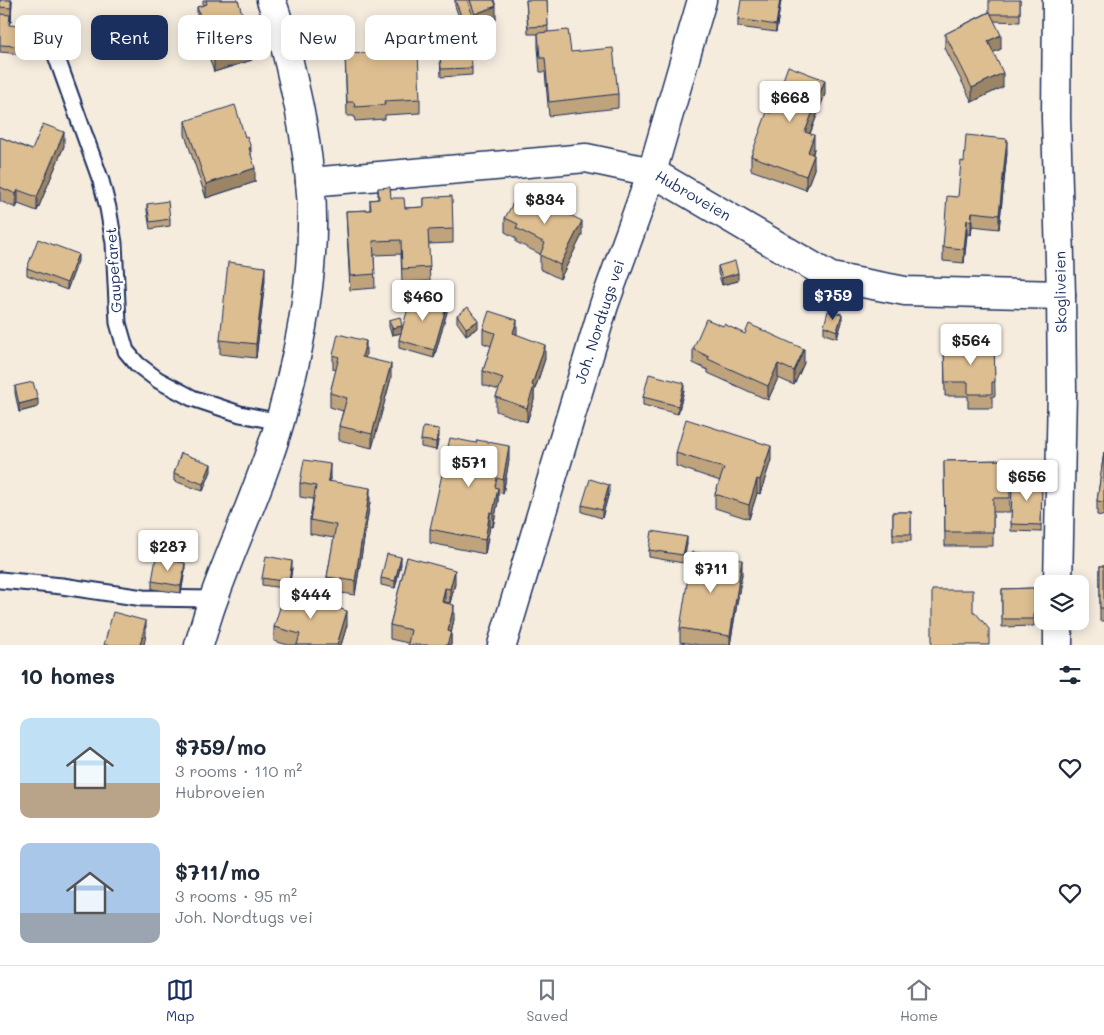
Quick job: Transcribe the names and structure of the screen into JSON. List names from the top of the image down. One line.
{"streets":{"street":["Hubroveien","Skogliveien","Joh. Nordtugs vei"],"lane":["Gaupefaret"]},"crossings":[["Hubroveien","Skogliveien"],["Hubroveien","Joh. Nordtugs vei"]],"page":{"chip":["Buy","Rent","Filters","New","Apartment"],"price":["$668","$834","$759","$460","$564","$571","$656","$287","$711","$444"],"heading":"10 homes","list":[{"name":"$759/mo","note":"3 rooms · 110 m² · Hubroveien"},{"name":"$711/mo","note":"3 rooms · 95 m² · Joh. Nordtugs vei"}],"tabs":["Map","Saved","Home"]}}
